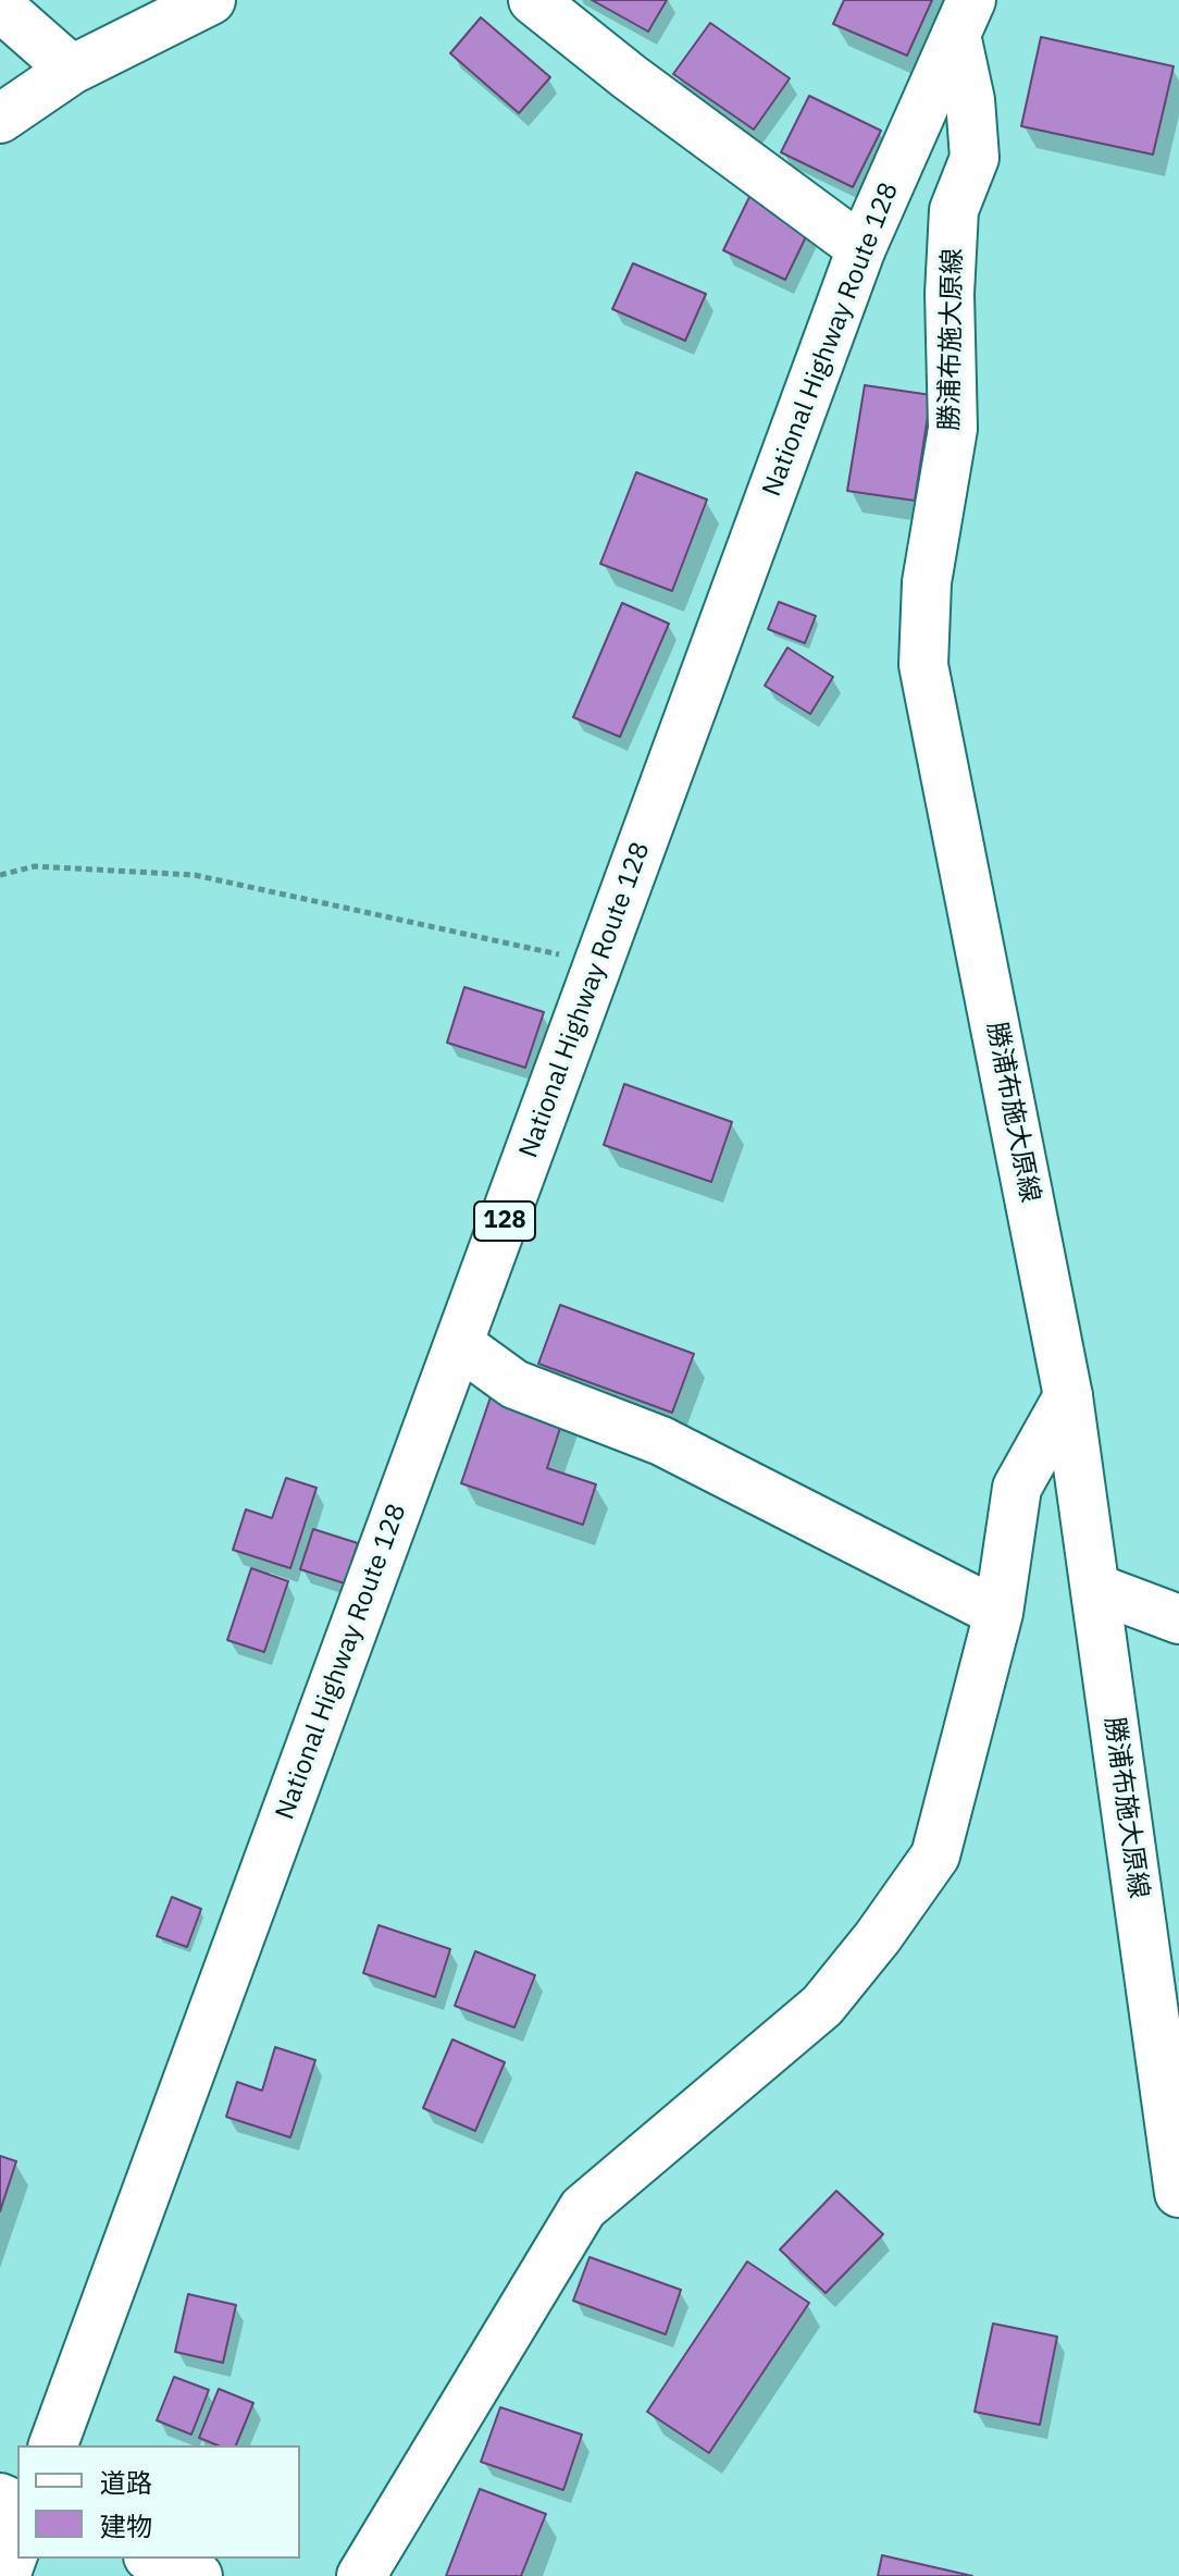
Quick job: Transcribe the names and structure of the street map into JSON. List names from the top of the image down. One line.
{"streets":{"main road":["National Highway Route 128","勝浦布施大原線","128"]},"crossings":[["National Highway Route 128","勝浦布施大原線"]],"legend":["道路","建物"]}
